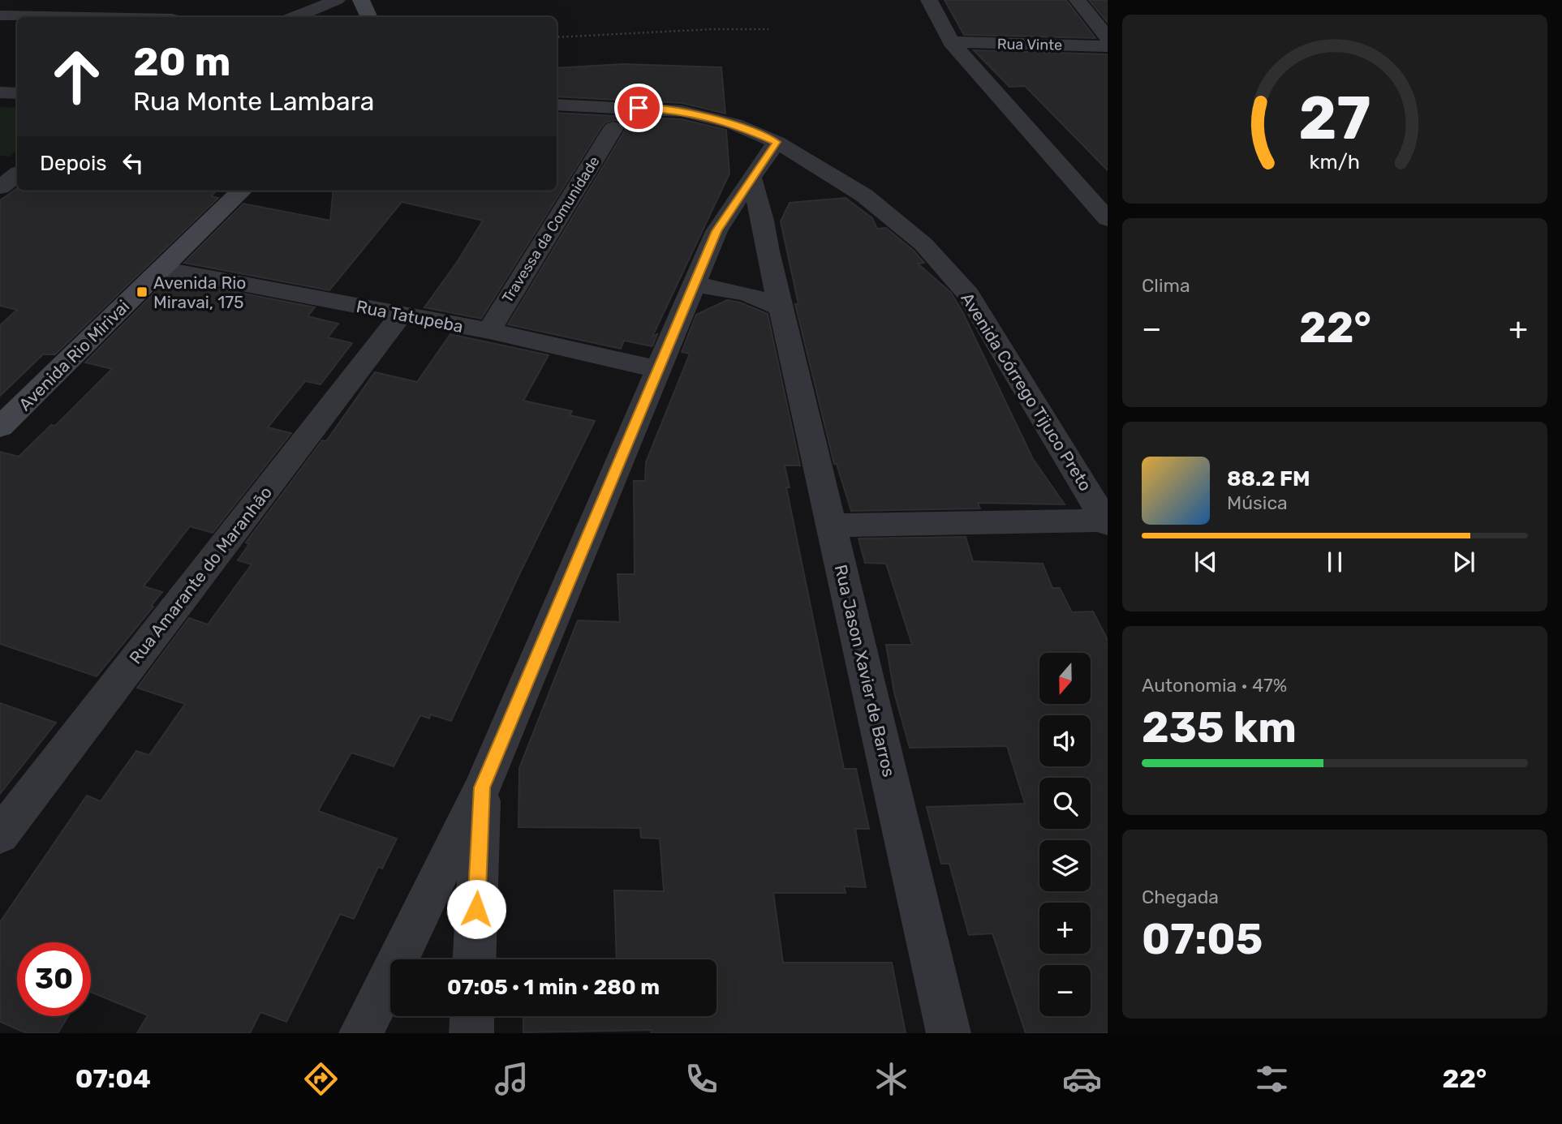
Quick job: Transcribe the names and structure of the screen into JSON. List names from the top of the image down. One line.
{"streets":{"street":["Rua Vinte","Travessa da Comunidade","Rua Tatupeba","Avenida Rio Mirivai","Avenida Córrego Tijuco Preto","Rua Amarante do Maranhão","Rua Jason Xavier de Barros"]},"crossings":[["Travessa da Comunidade","Rua Tatupeba"],["Rua Tatupeba","Avenida Rio Mirivai"],["Rua Tatupeba","Rua Amarante do Maranhão"]],"places":{"transit":["Avenida Rio Miravai, 175"]},"north":"bottom","page":{"turn":["20 m","Rua Monte Lambara"],"then":"Depois","tile":["Clima",["Autonomia · 47%","235 km"],["Chegada","07:05"]],"heat":["−","22°","+"],"song":["88.2 FM","Música"],"map_buttons":["+","−"],"limit":"30","trip":"07:05 · 1 min · 280 m","tabs":["07:04","22°"],"gauge":["27","km/h"]}}
